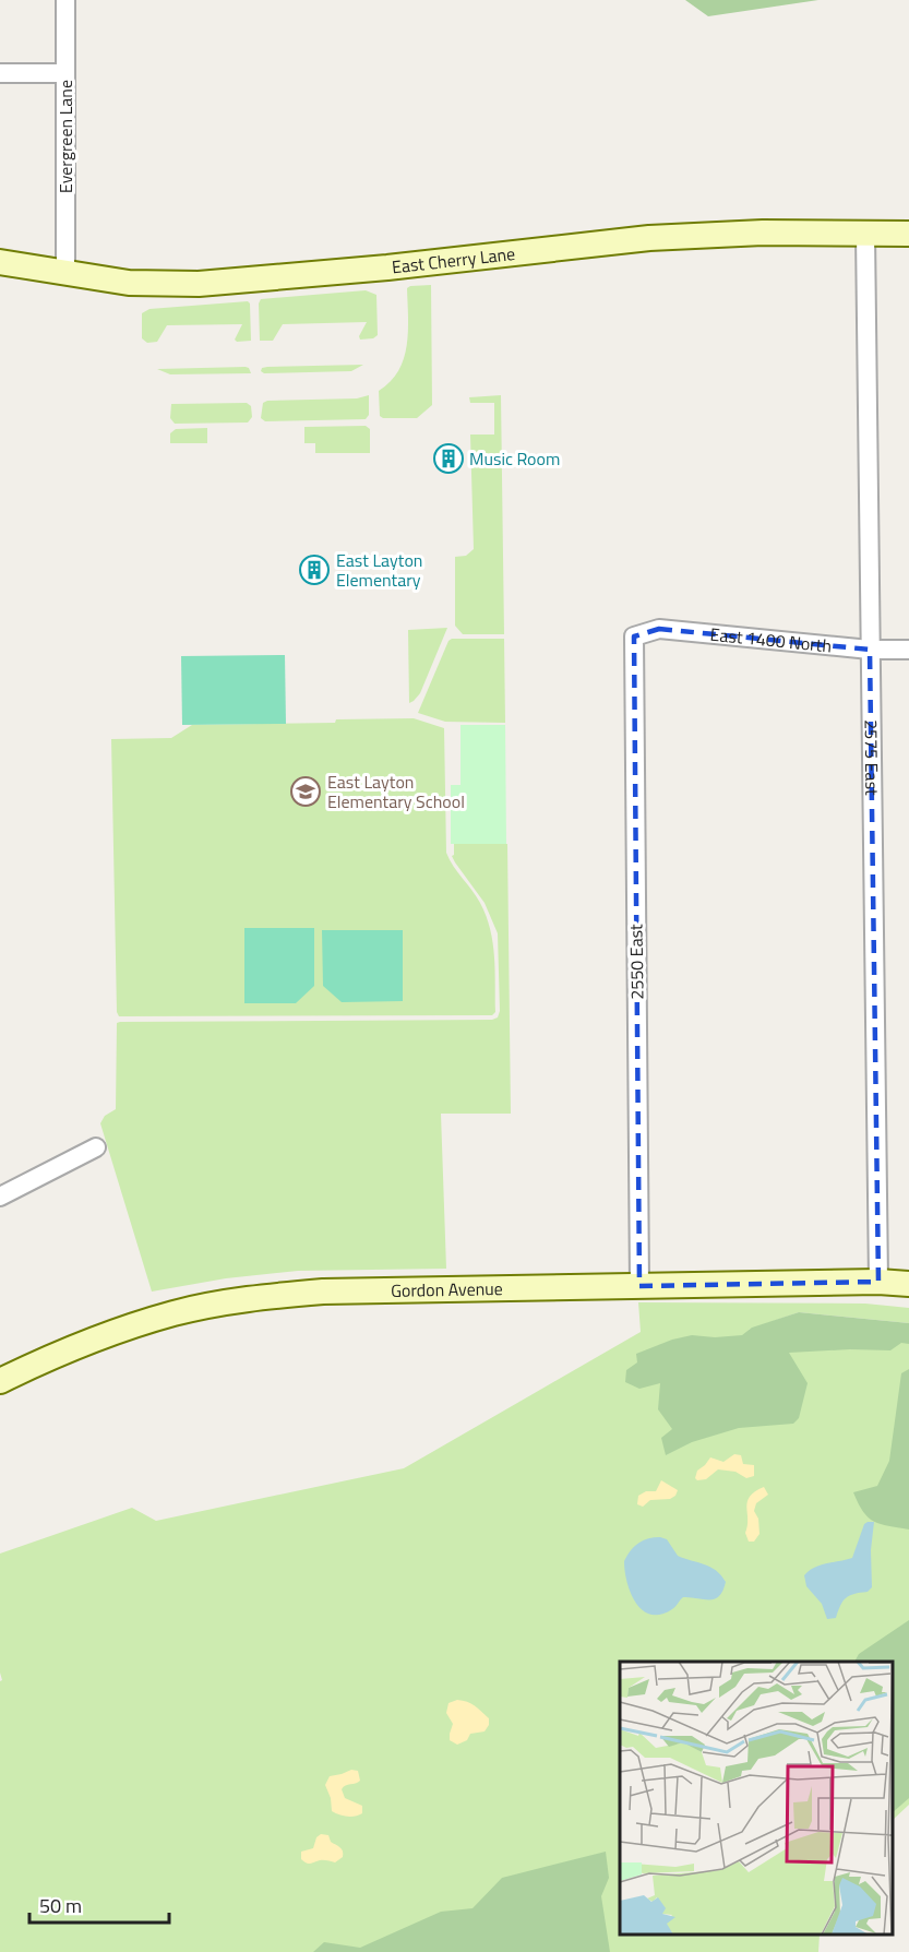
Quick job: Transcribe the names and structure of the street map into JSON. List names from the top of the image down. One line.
{"streets":{"main road":["East Cherry Lane","Gordon Avenue"],"street":["Evergreen Lane","East 1400 North","2575 East","2550 East"]},"crossings":[["Evergreen Lane","East Cherry Lane"],["East Cherry Lane","2575 East"],["East 1400 North","2575 East"],["East 1400 North","2550 East"],["2575 East","Gordon Avenue"],["2550 East","Gordon Avenue"]],"places":{"building":["Music Room","East Layton Elementary"],"school or university":["East Layton Elementary School"]},"scale_bar":"50 m"}
